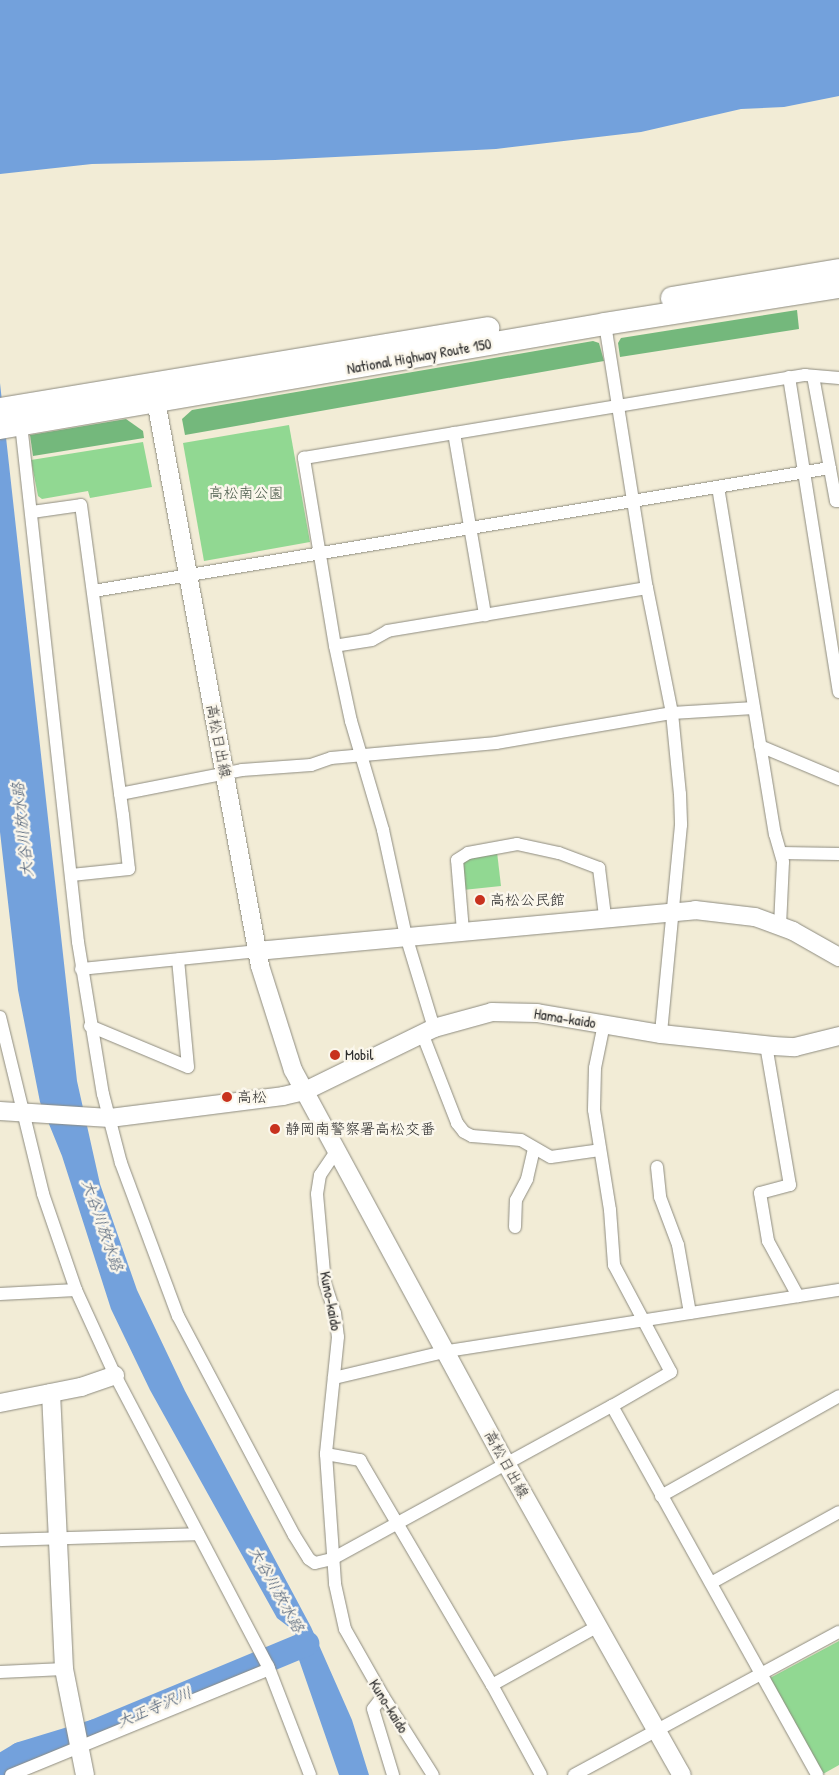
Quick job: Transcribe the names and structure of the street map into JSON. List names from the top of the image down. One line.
{"streets":{"highway":["National Highway Route 150"],"street":["高松日出線","Hama-kaido","Kuno-kaido"]},"crossings":[["National Highway Route 150","高松日出線"],["高松日出線","Hama-kaido"],["高松日出線","Kuno-kaido"]],"water":["大谷川放水路","大正寺沢川"],"parks":["高松南公園"],"places":["高松公民館","Mobil","高松","静岡南警察署高松交番"]}
